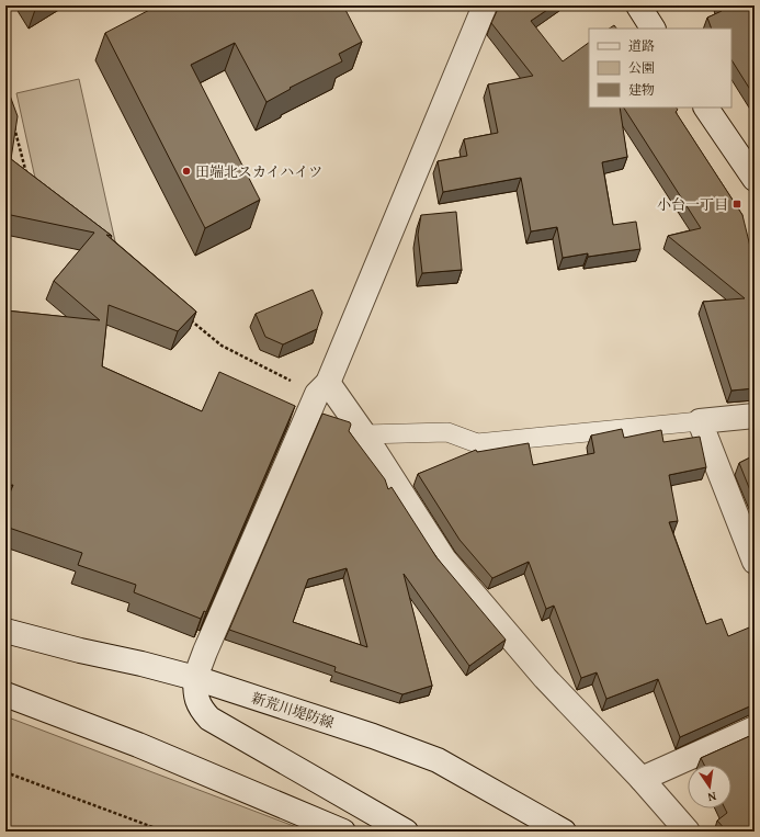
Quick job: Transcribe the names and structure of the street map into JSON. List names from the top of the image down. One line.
{"streets":{"street":["新荒川堤防線"]},"places":{"other":["田端北スカイハイツ"],"transit":["小台一丁目"]},"legend":["道路","公園","建物"],"north":"bottom"}
